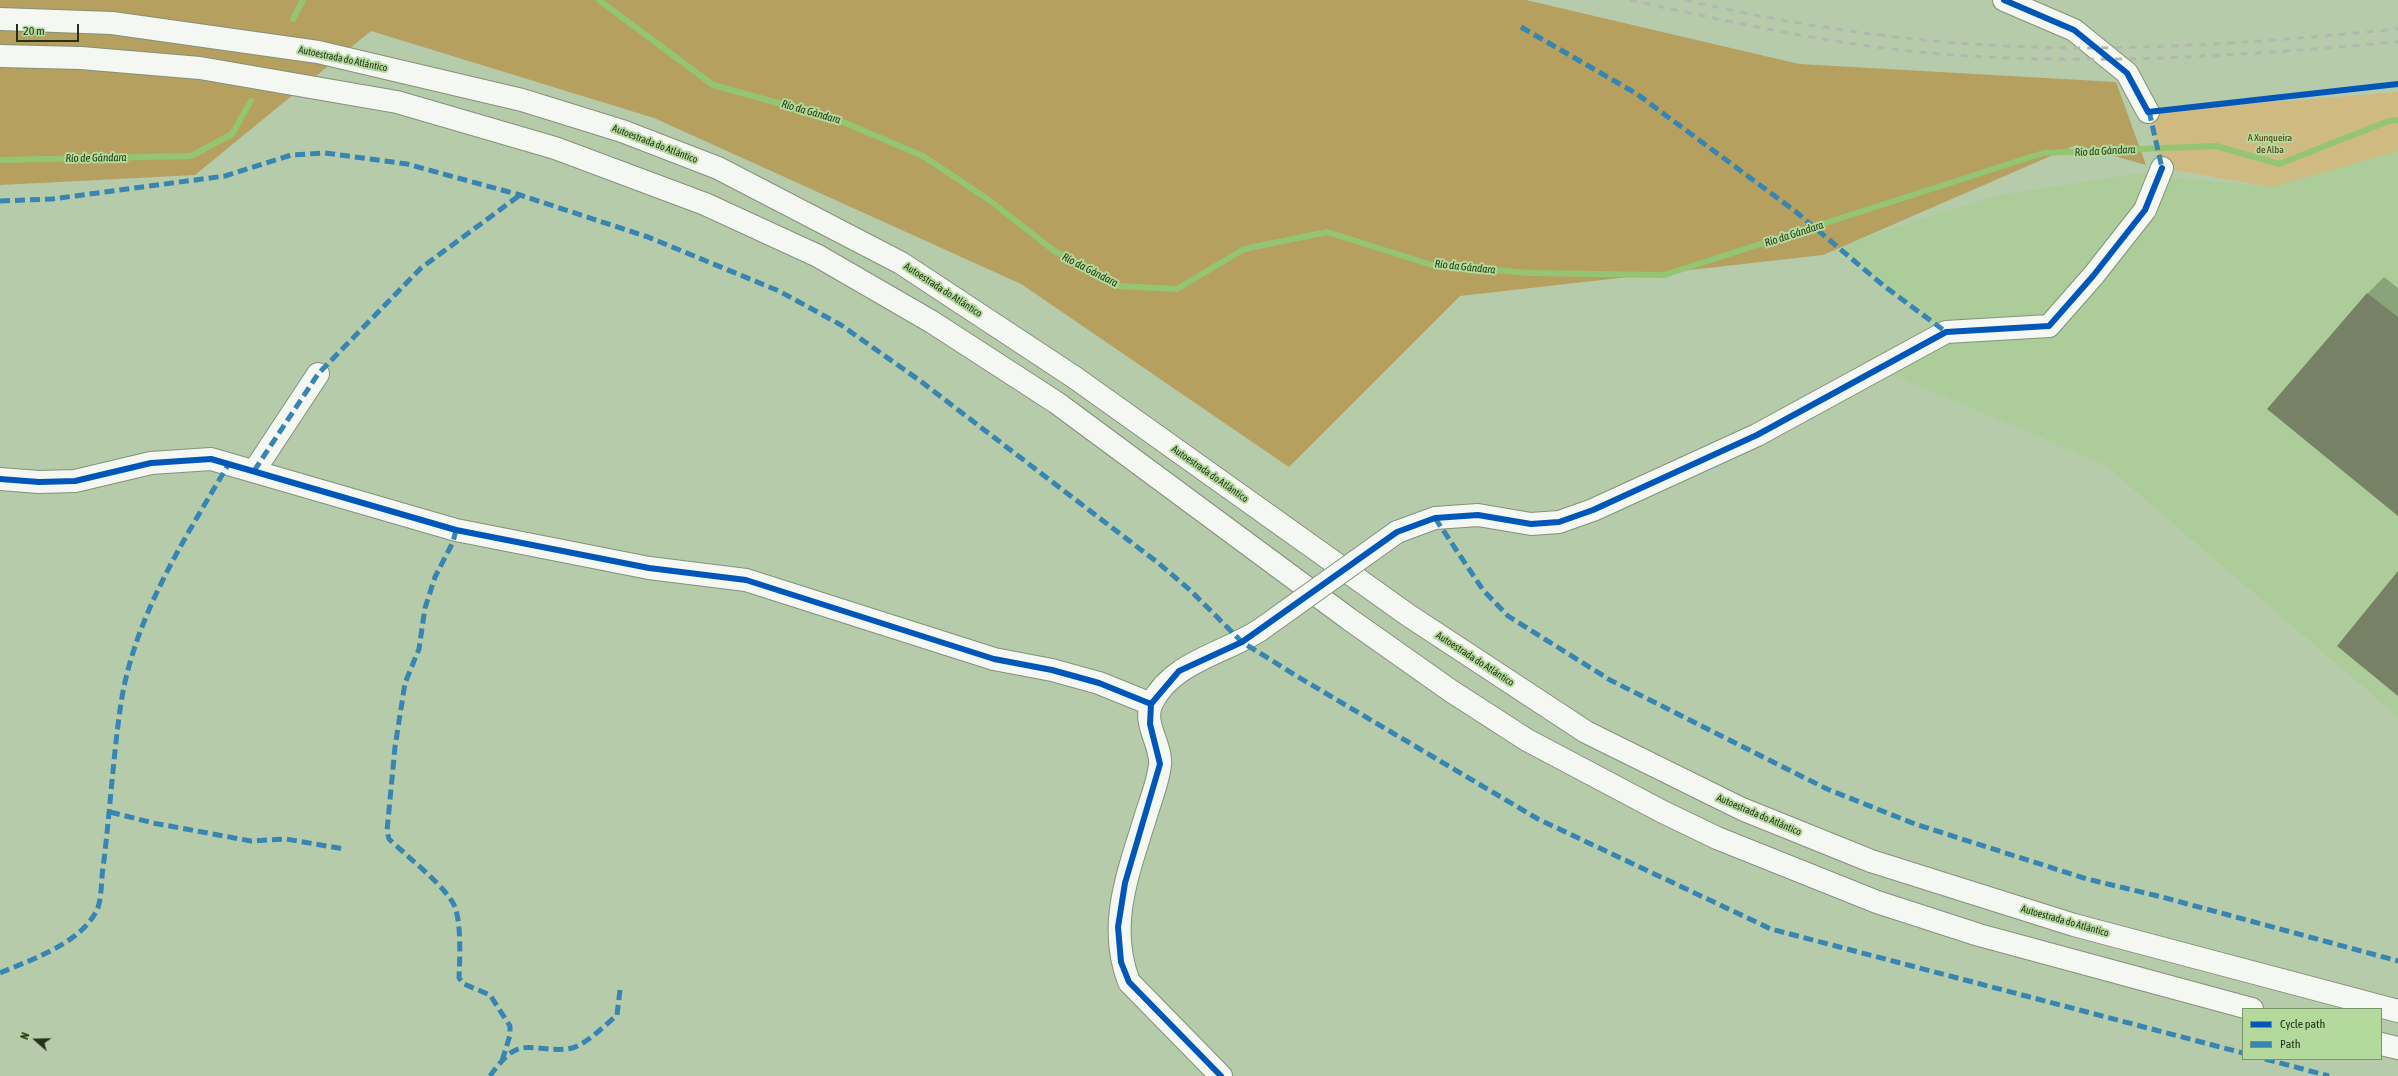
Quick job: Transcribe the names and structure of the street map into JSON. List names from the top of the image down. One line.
{"streets":{"main road":["Autoestrada do Atlántico"]},"water":["Río da Gándara","Río de Gándara"],"parks":["A Xunqueira de Alba"],"legend":["Cycle path","Path"],"scale_bar":"20 m","north":"left"}
